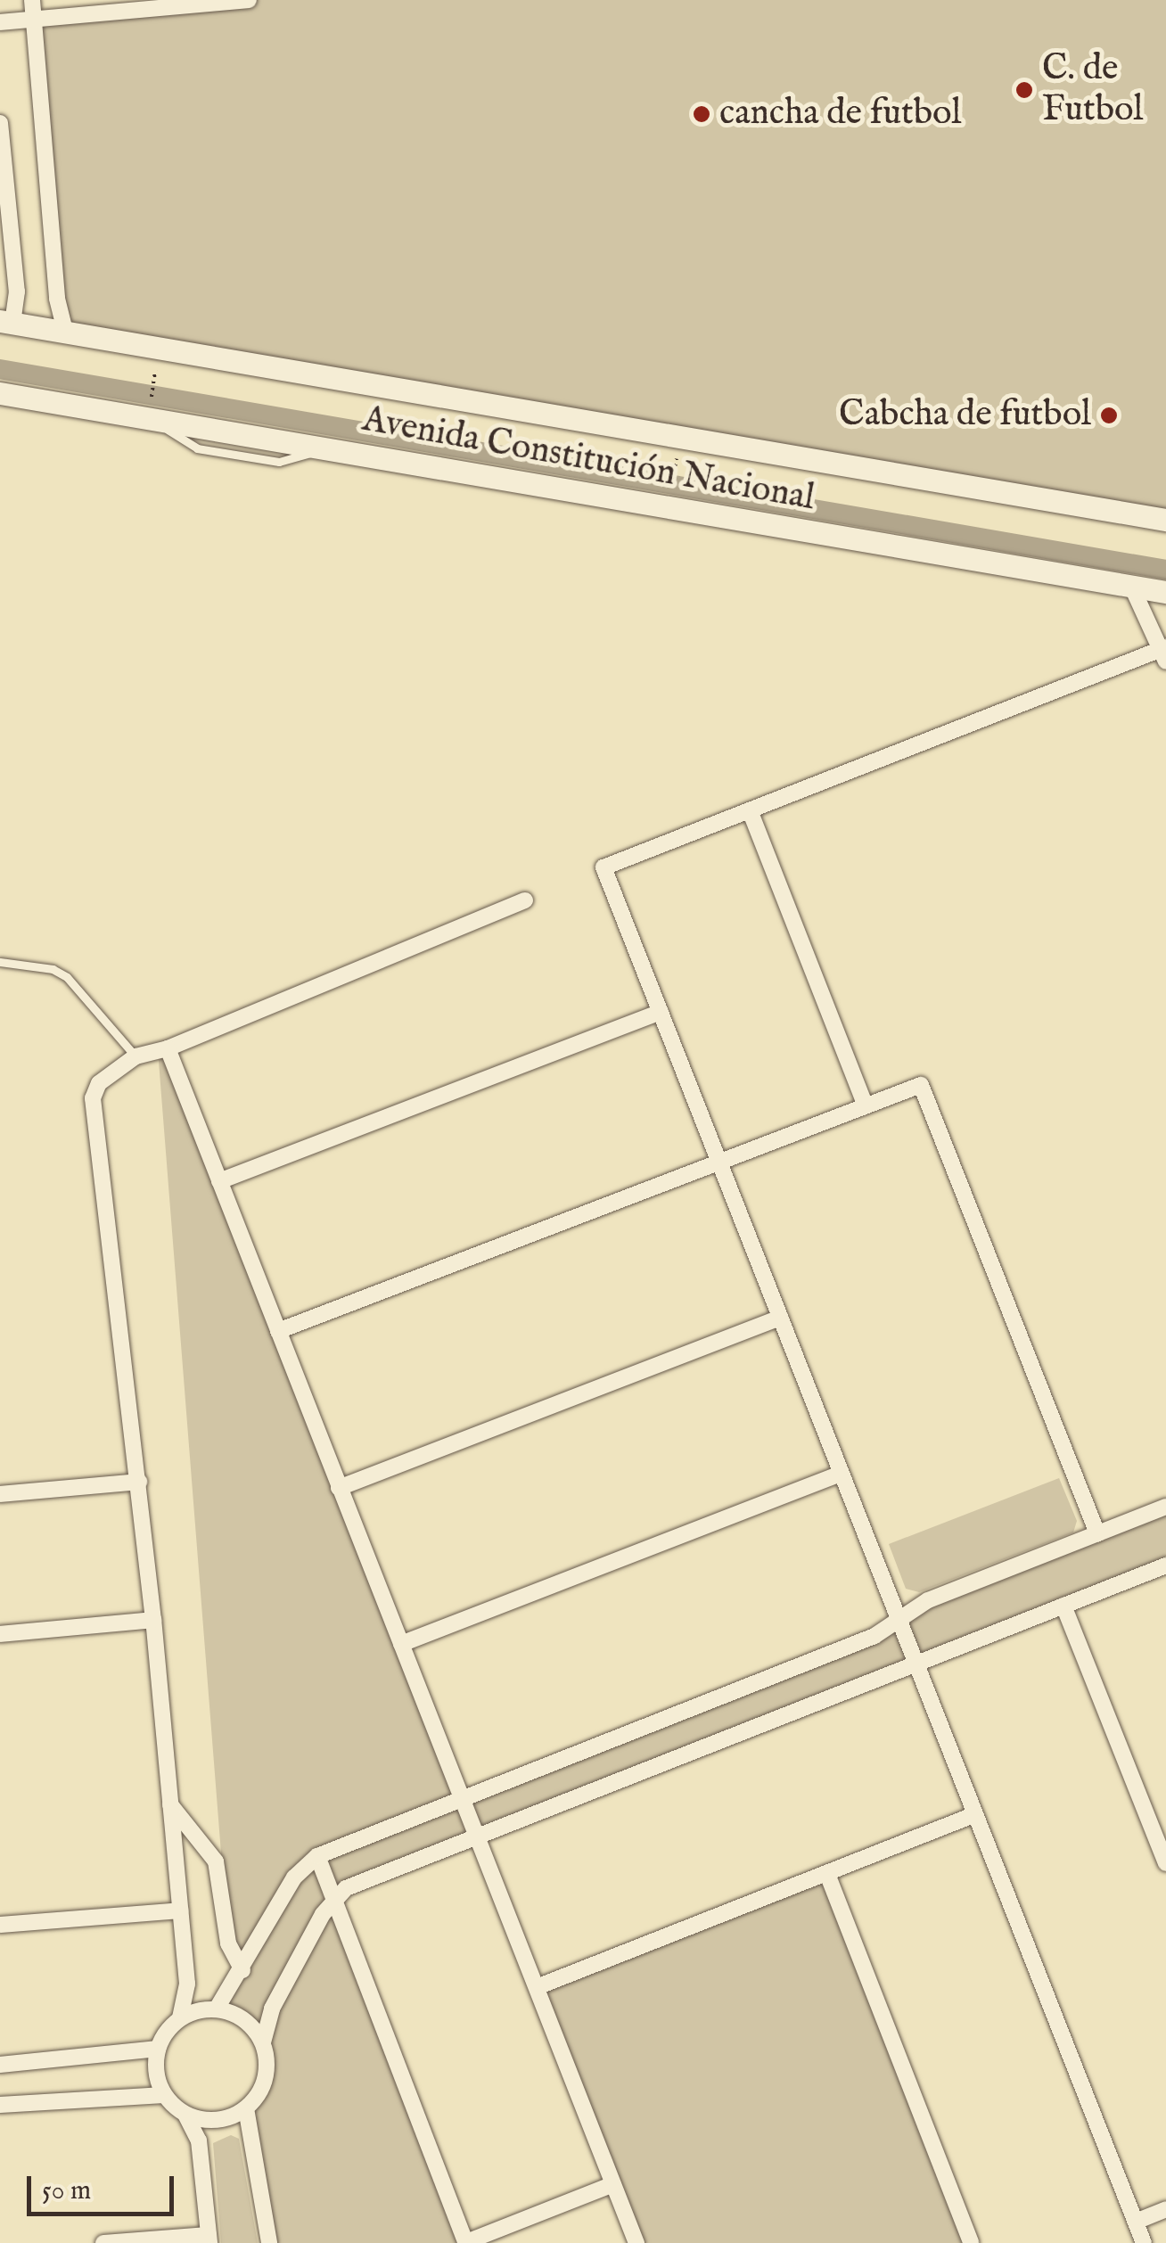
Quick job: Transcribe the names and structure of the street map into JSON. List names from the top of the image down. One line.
{"streets":{"main road":["Avenida Constitución Nacional"]},"places":["C. de Futbol","cancha de futbol","Cabcha de futbol"],"scale_bar":"50 m"}
